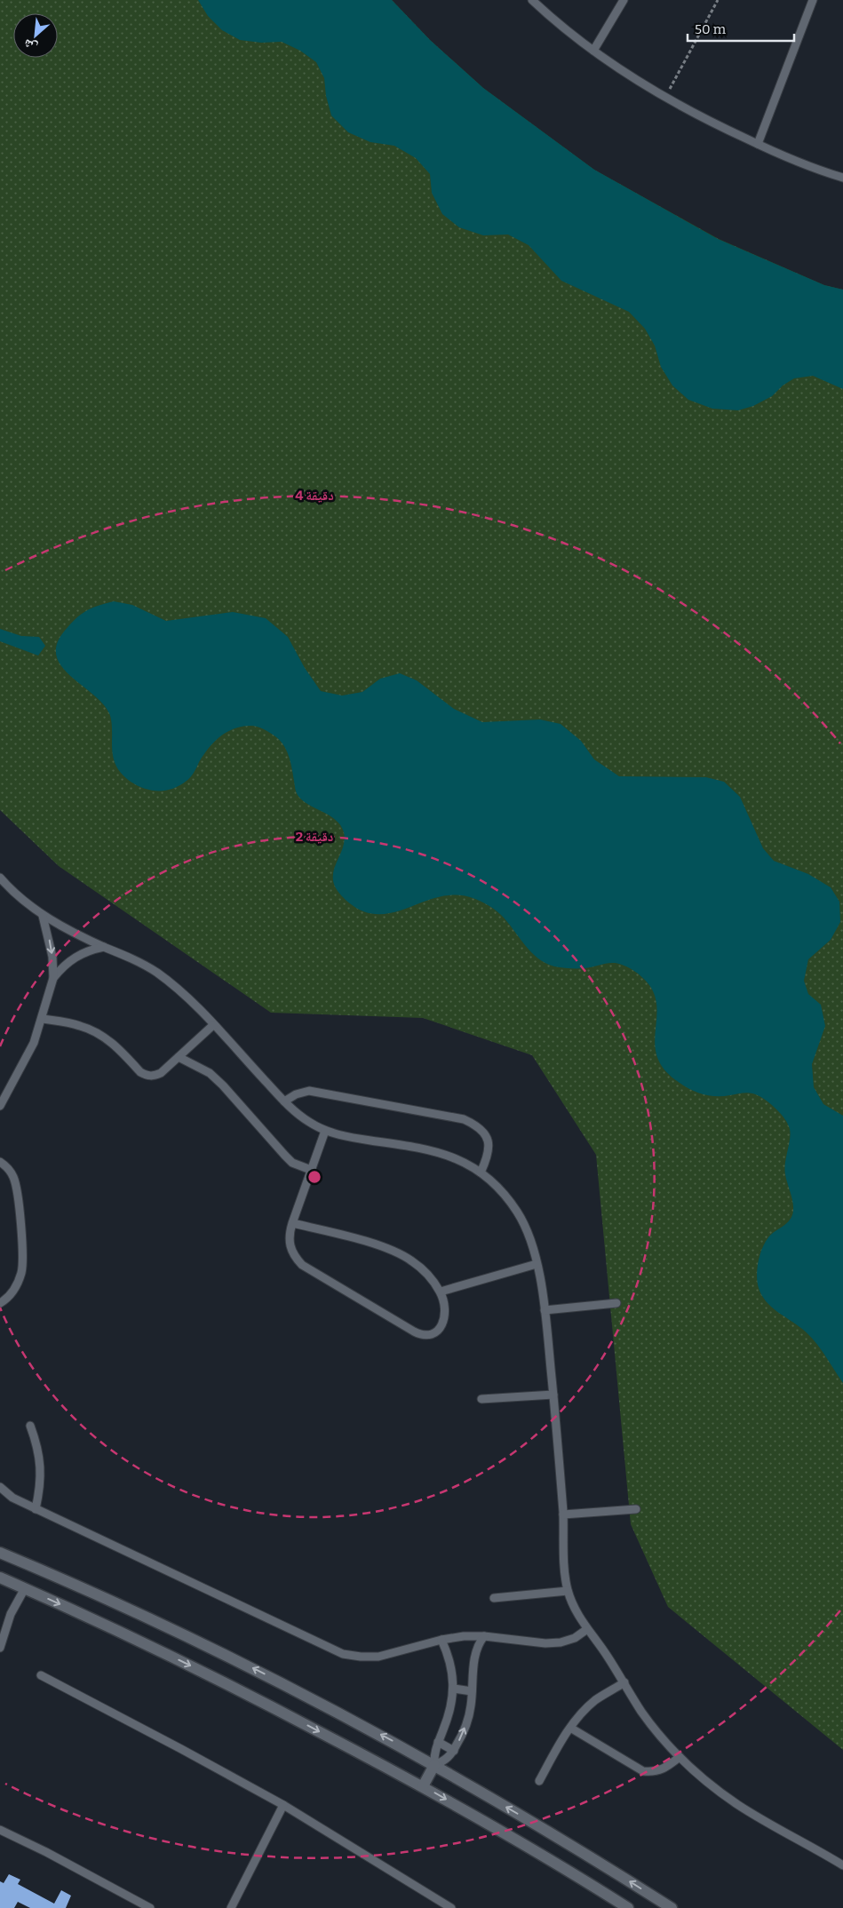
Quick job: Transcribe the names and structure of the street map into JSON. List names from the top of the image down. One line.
{"scale_bar":"50 m","north":"bottom left","rings":["4 دقيقة","2 دقيقة"]}
